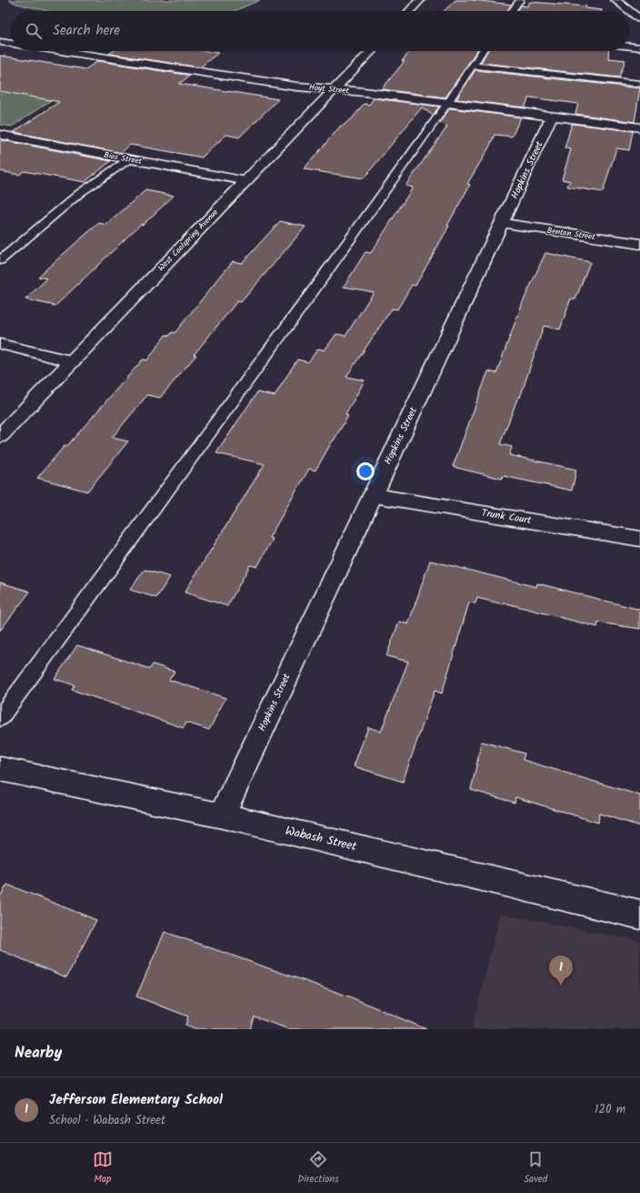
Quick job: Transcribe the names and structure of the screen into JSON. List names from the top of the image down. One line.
{"streets":{"street":["Hoyt Street","Bies Street","Hopkins Street","Benton Street","West Coolspring Avenue","Trunk Court","Wabash Street"]},"crossings":[["Hoyt Street","Hopkins Street"],["Hoyt Street","West Coolspring Avenue"],["Bies Street","West Coolspring Avenue"],["Hopkins Street","Benton Street"],["Hopkins Street","Trunk Court"],["Hopkins Street","Wabash Street"]],"page":{"search":"Search here","pins":"1","heading":"Nearby","list":[{"mark":"1","name":"Jefferson Elementary School","note":"School · Wabash Street","value":"120 m"}],"nav":["Map","Directions","Saved"]}}
